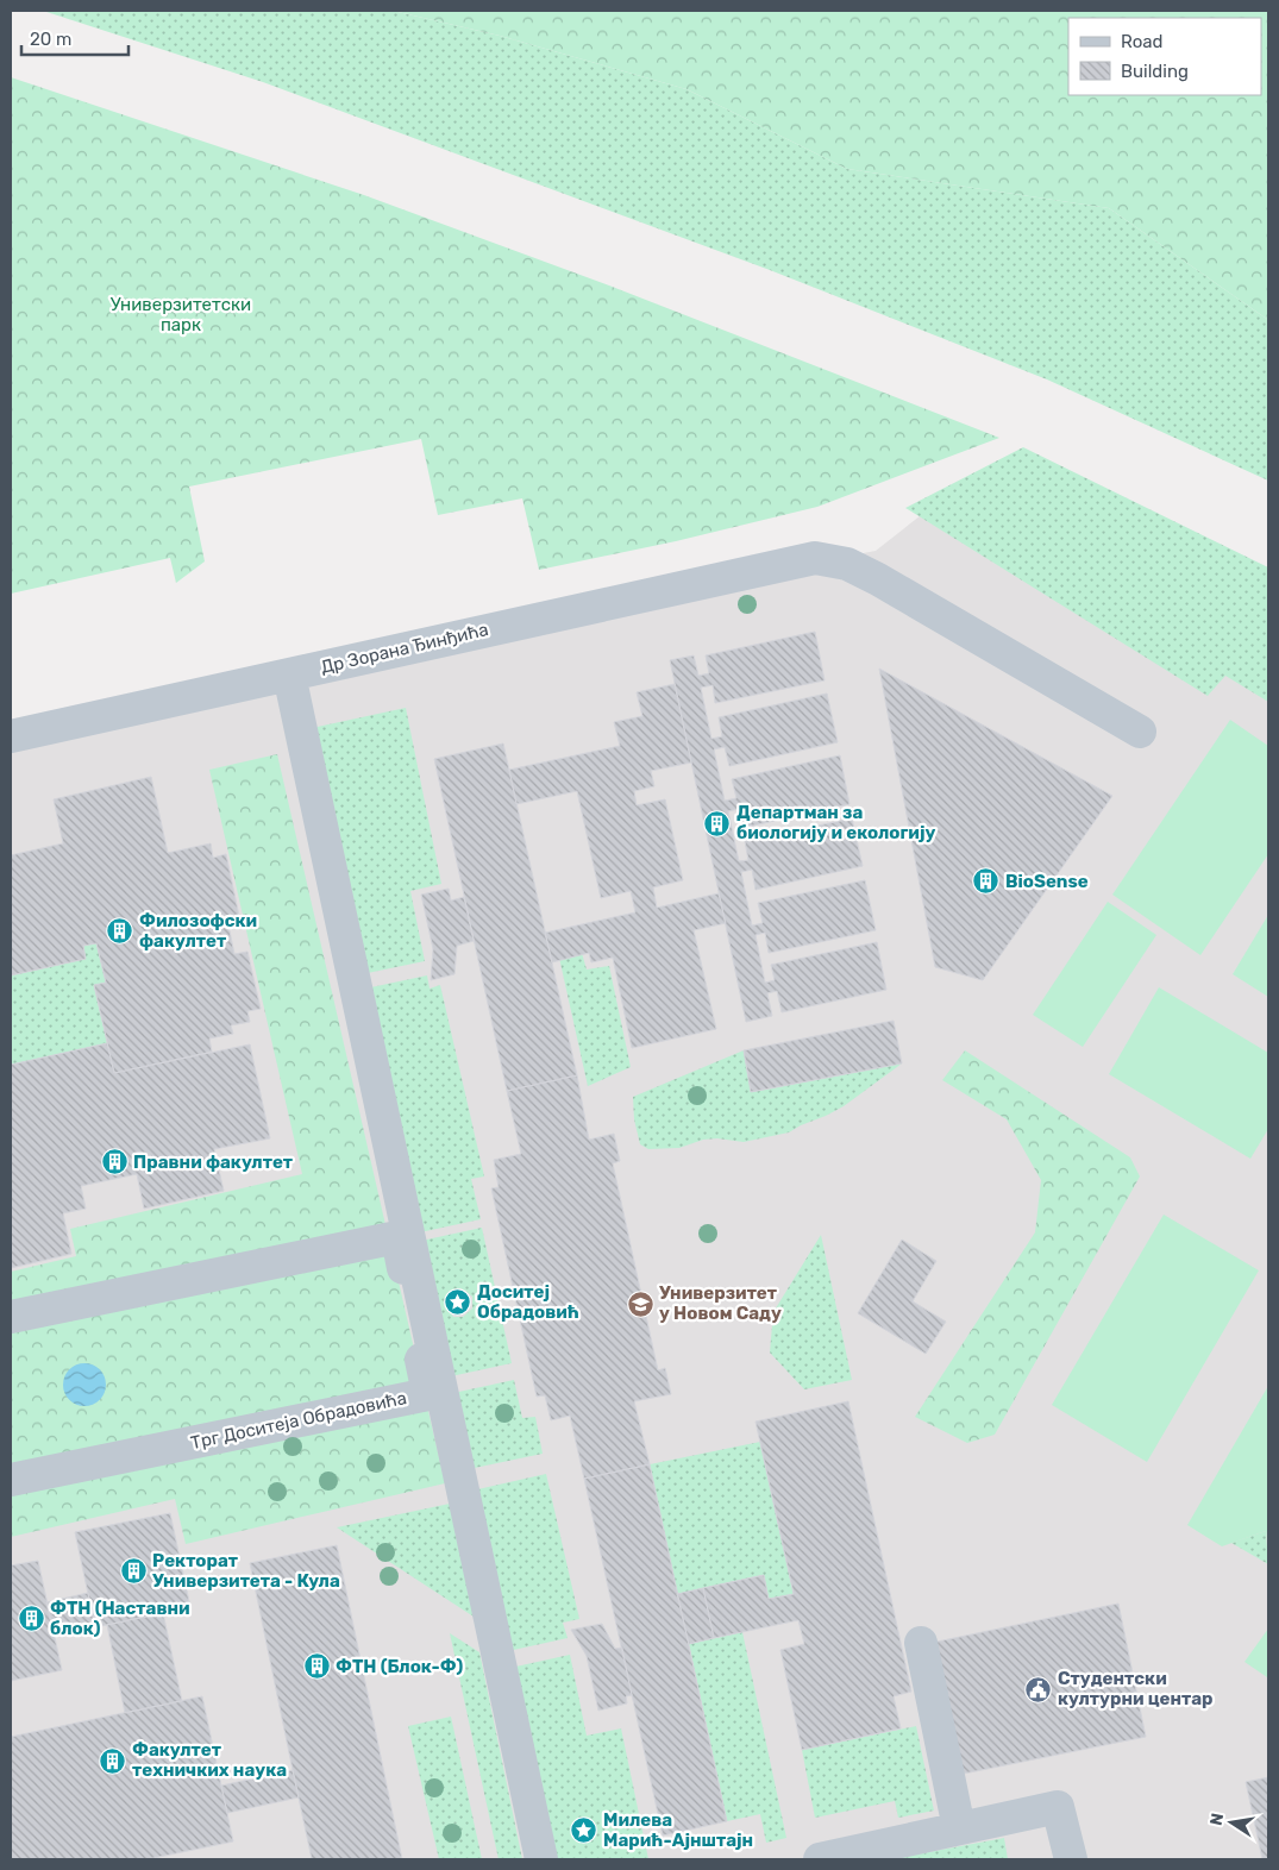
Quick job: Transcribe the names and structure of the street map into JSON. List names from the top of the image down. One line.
{"streets":{"street":["Др Зорана Ђинђића","Трг Доситеја Обрадовића"]},"parks":["Универзитетски парк"],"places":{"building":["Департман за биологију и екологију","BioSense","Филозофски факултет","Правни факултет","Ректорат Универзитета - Кула","ФТН (Наставни блок)","ФТН (Блок-Ф)","Факултет техничких наука"],"place":["Доситеј Обрадовић","Милева Марић-Ајнштајн"],"school or university":["Универзитет у Новом Саду"],"public building":["Студентски културни центар"]},"legend":["Road","Building"],"scale_bar":"20 m","north":"left"}
